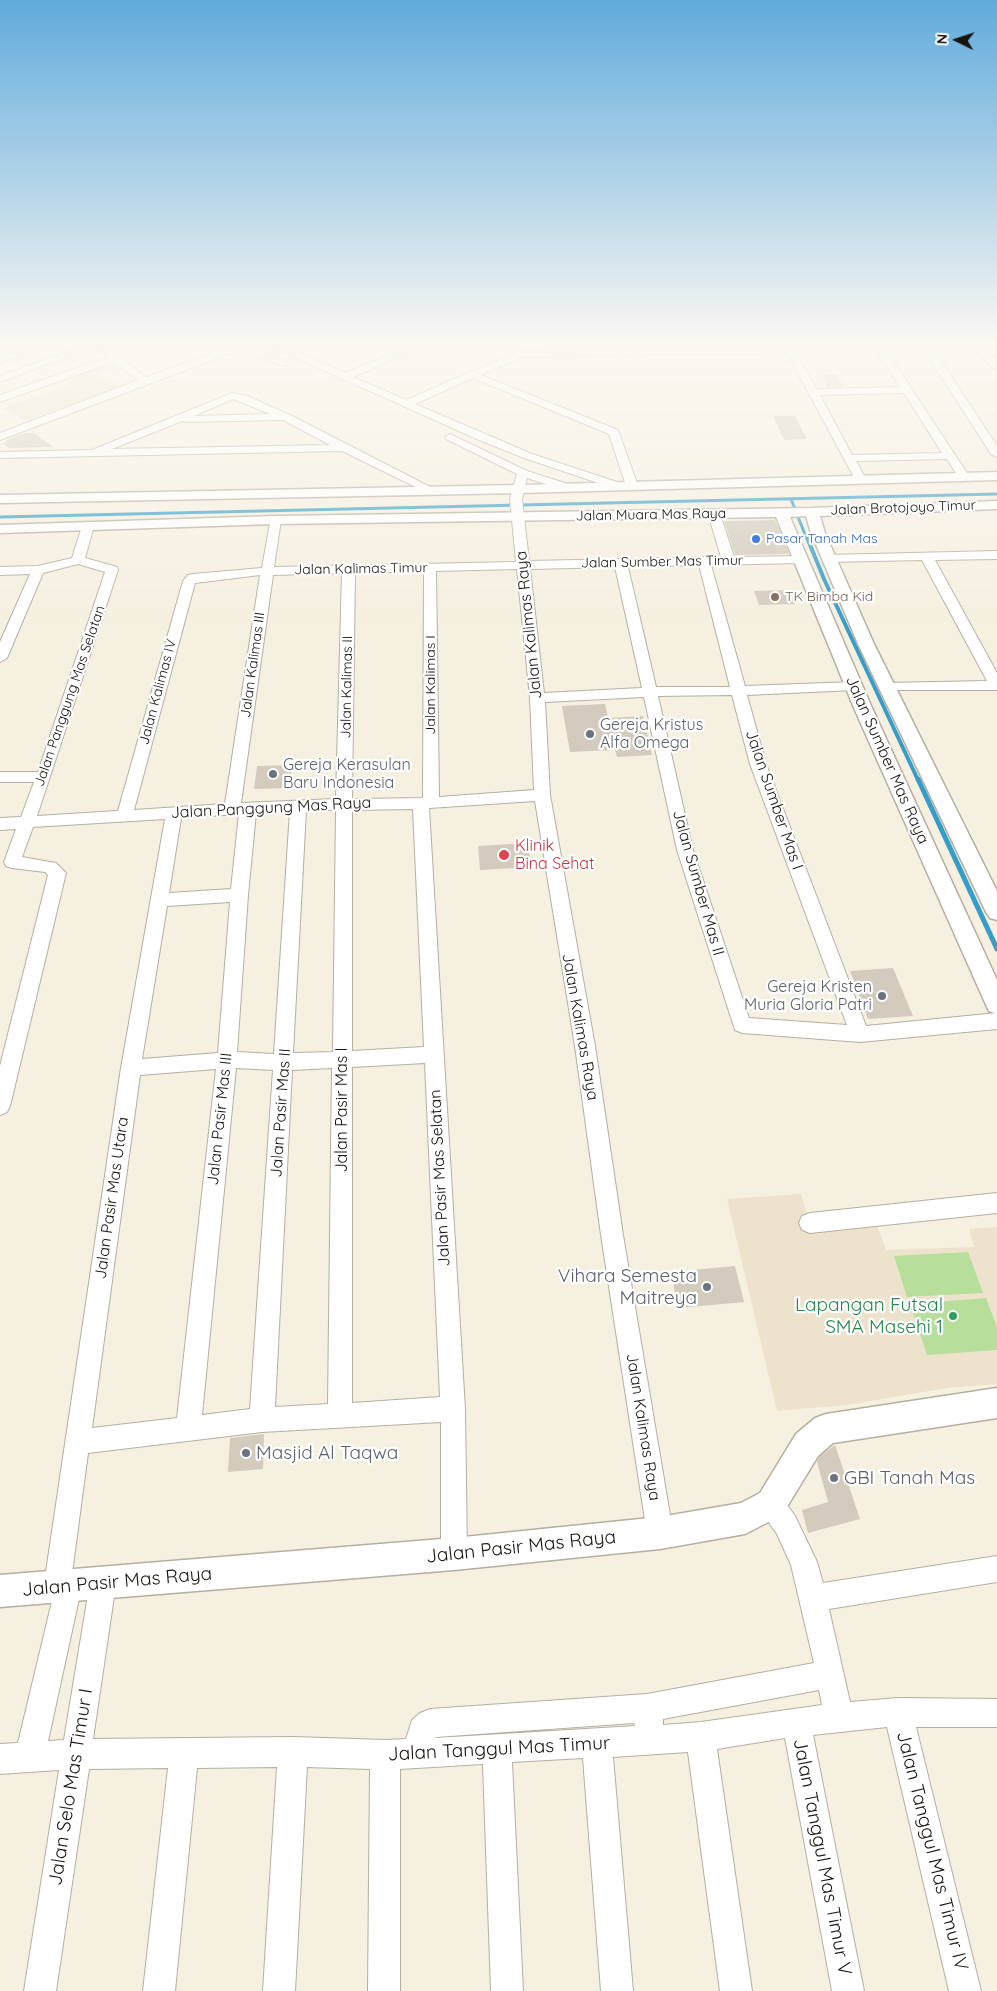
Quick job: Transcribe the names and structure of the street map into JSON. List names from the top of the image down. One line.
{"streets":{"street":["Jalan Brotojoyo Timur","Jalan Muara Mas Raya","Jalan Sumber Mas Timur","Jalan Kalimas Timur","Jalan Kalimas Raya","Jalan Kalimas III","Jalan Kalimas I","Jalan Kalimas II","Jalan Kalimas IV","Jalan Panggung Mas Selatan","Jalan Sumber Mas Raya","Jalan Sumber Mas I","Jalan Panggung Mas Raya","Jalan Sumber Mas II","Jalan Pasir Mas I","Jalan Pasir Mas II","Jalan Pasir Mas III","Jalan Pasir Mas Selatan","Jalan Pasir Mas Utara","Jalan Pasir Mas Raya","Jalan Tanggul Mas Timur","Jalan Selo Mas Timur I","Jalan Tanggul Mas Timur IV","Jalan Tanggul Mas Timur V"]},"crossings":[["Jalan Brotojoyo Timur","Jalan Muara Mas Raya"],["Jalan Brotojoyo Timur","Jalan Sumber Mas Raya"],["Jalan Muara Mas Raya","Jalan Kalimas Raya"],["Jalan Muara Mas Raya","Jalan Sumber Mas Raya"],["Jalan Sumber Mas Timur","Jalan Kalimas Timur"],["Jalan Sumber Mas Timur","Jalan Kalimas Raya"],["Jalan Sumber Mas Timur","Jalan Sumber Mas Raya"],["Jalan Sumber Mas Timur","Jalan Sumber Mas I"],["Jalan Sumber Mas Timur","Jalan Sumber Mas II"],["Jalan Kalimas Timur","Jalan Kalimas Raya"],["Jalan Kalimas Timur","Jalan Kalimas III"],["Jalan Kalimas Timur","Jalan Kalimas I"],["Jalan Kalimas Timur","Jalan Kalimas II"],["Jalan Kalimas Timur","Jalan Kalimas IV"],["Jalan Kalimas Raya","Jalan Panggung Mas Raya"],["Jalan Kalimas Raya","Jalan Pasir Mas Raya"],["Jalan Kalimas III","Jalan Panggung Mas Raya"],["Jalan Kalimas III","Jalan Pasir Mas III"],["Jalan Kalimas I","Jalan Panggung Mas Raya"],["Jalan Kalimas I","Jalan Pasir Mas Selatan"],["Jalan Kalimas II","Jalan Panggung Mas Raya"],["Jalan Kalimas II","Jalan Pasir Mas I"],["Jalan Kalimas IV","Jalan Panggung Mas Raya"],["Jalan Panggung Mas Selatan","Jalan Panggung Mas Raya"],["Jalan Sumber Mas I","Jalan Sumber Mas II"],["Jalan Panggung Mas Raya","Jalan Pasir Mas I"],["Jalan Panggung Mas Raya","Jalan Pasir Mas II"],["Jalan Panggung Mas Raya","Jalan Pasir Mas III"],["Jalan Panggung Mas Raya","Jalan Pasir Mas Selatan"],["Jalan Panggung Mas Raya","Jalan Pasir Mas Utara"],["Jalan Pasir Mas Selatan","Jalan Pasir Mas Raya"],["Jalan Pasir Mas Utara","Jalan Pasir Mas Raya"],["Jalan Pasir Mas Utara","Jalan Tanggul Mas Timur"],["Jalan Pasir Mas Raya","Jalan Selo Mas Timur I"],["Jalan Tanggul Mas Timur","Jalan Selo Mas Timur I"],["Jalan Tanggul Mas Timur","Jalan Tanggul Mas Timur IV"],["Jalan Tanggul Mas Timur","Jalan Tanggul Mas Timur V"]],"places":["Pasar Tanah Mas","TK Bimba Kid","Gereja Kristus Alfa Omega","Gereja Kerasulan Baru Indonesia","Klinik Bina Sehat","Gereja Kristen Muria Gloria Patri","Vihara Semesta Maitreya","Lapangan Futsal SMA Masehi 1","Masjid Al Taqwa","GBI Tanah Mas"],"north":"left"}
